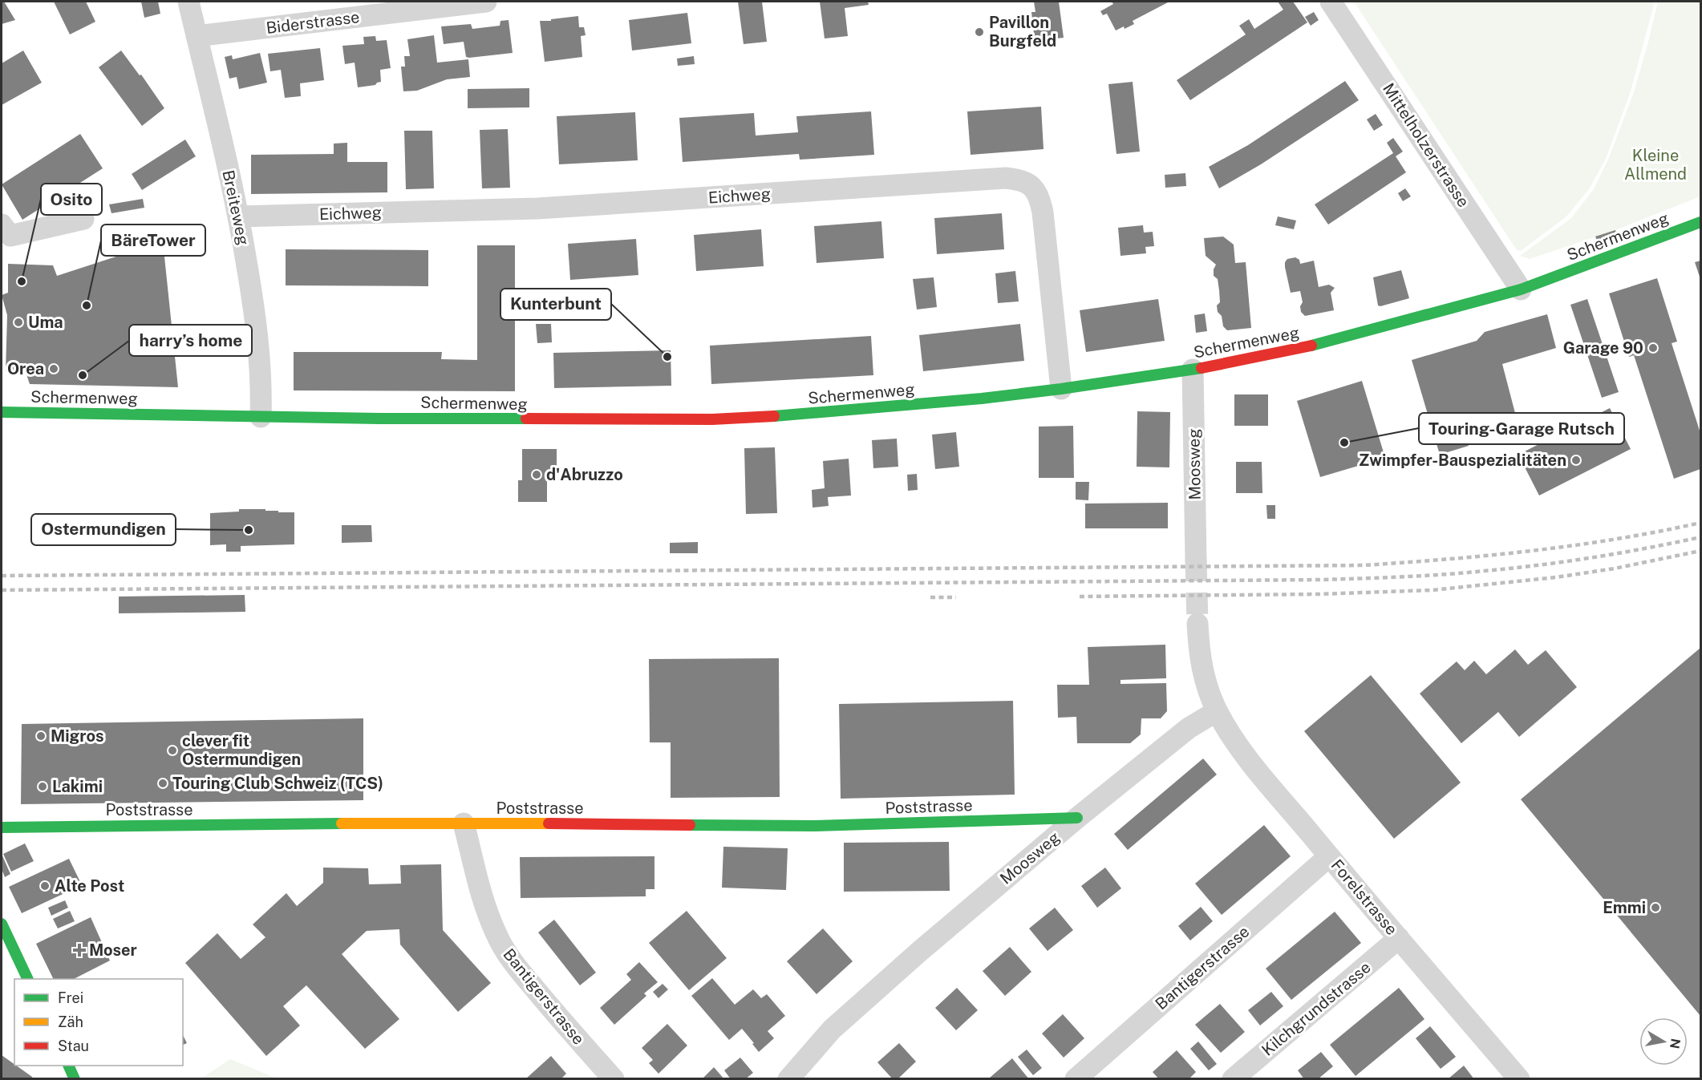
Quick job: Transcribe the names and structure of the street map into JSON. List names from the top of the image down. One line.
{"streets":{"street":["Biderstrasse","Mittelholzerstrasse","Eichweg","Breiteweg","Schermenweg","Moosweg","Poststrasse","Forelstrasse","Bantigerstrasse","Kilchgrundstrasse"]},"crossings":[["Biderstrasse","Breiteweg"],["Mittelholzerstrasse","Schermenweg"],["Eichweg","Breiteweg"],["Eichweg","Schermenweg"],["Breiteweg","Schermenweg"],["Schermenweg","Moosweg"],["Moosweg","Poststrasse"],["Moosweg","Forelstrasse"],["Poststrasse","Bantigerstrasse"],["Forelstrasse","Bantigerstrasse"],["Forelstrasse","Kilchgrundstrasse"]],"parks":["Kleine Allmend"],"places":{"other":["Pavillon Burgfeld","Osito","BäreTower","Uma","Garage 90","Kunterbunt","Orea","harry’s home","Touring-Garage Rutsch","Zwimpfer-Bauspezialitäten","d'Abruzzo","Ostermundigen","Migros","clever fit Ostermundigen","Touring Club Schweiz (TCS)","Lakimi","Alte Post","Emmi"],"health":["Moser"]},"legend":["Frei","Zäh","Stau"],"north":"right"}
